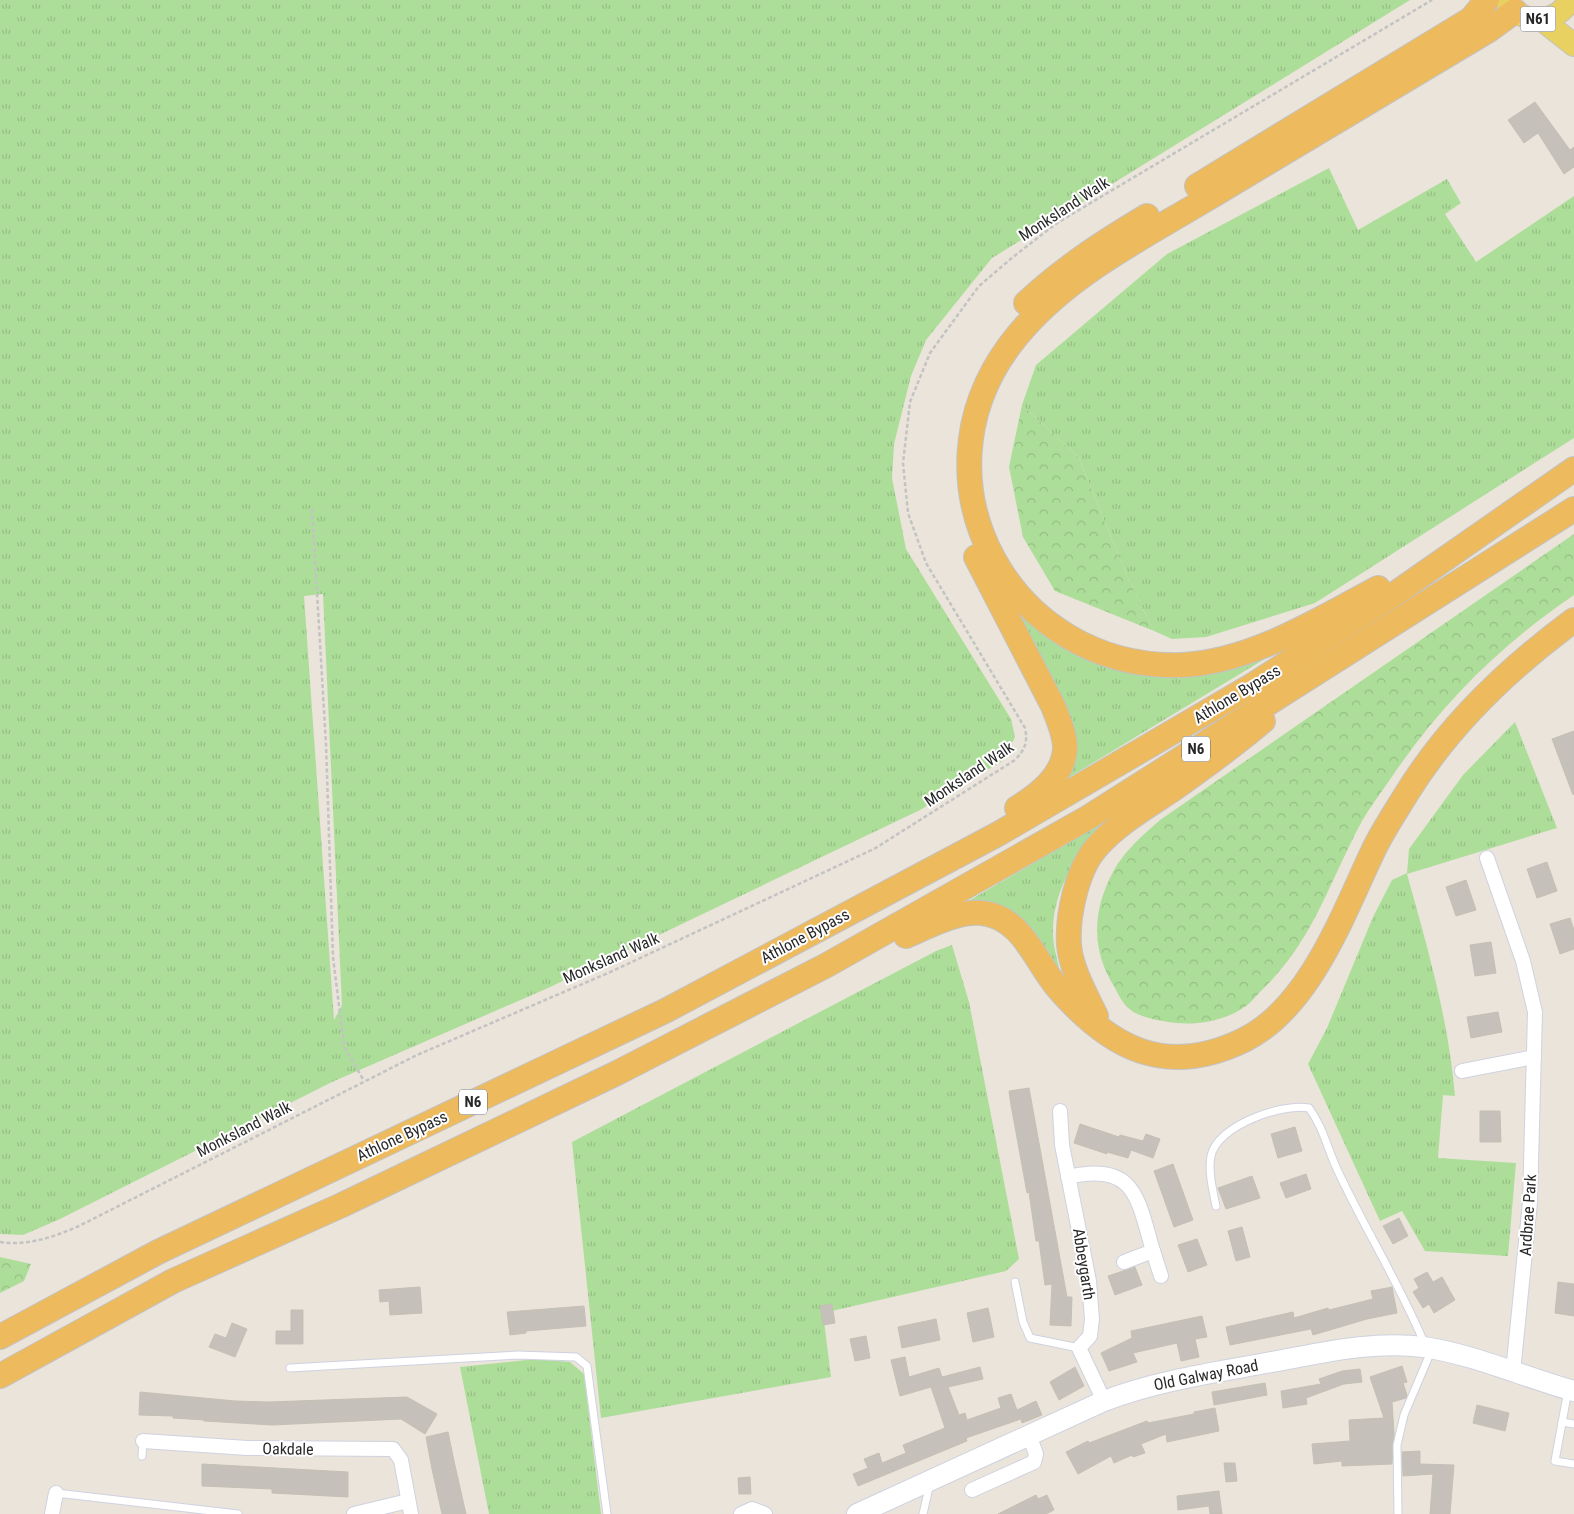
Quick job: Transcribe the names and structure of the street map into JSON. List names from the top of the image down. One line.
{"streets":{"highway":["Athlone Bypass","N6"],"main road":["N61","Old Galway Road"],"street":["Ardbrae Park","Abbeygarth","Oakdale"],"path":["Monksland Walk"]},"crossings":[["Ardbrae Park","Old Galway Road"]]}
